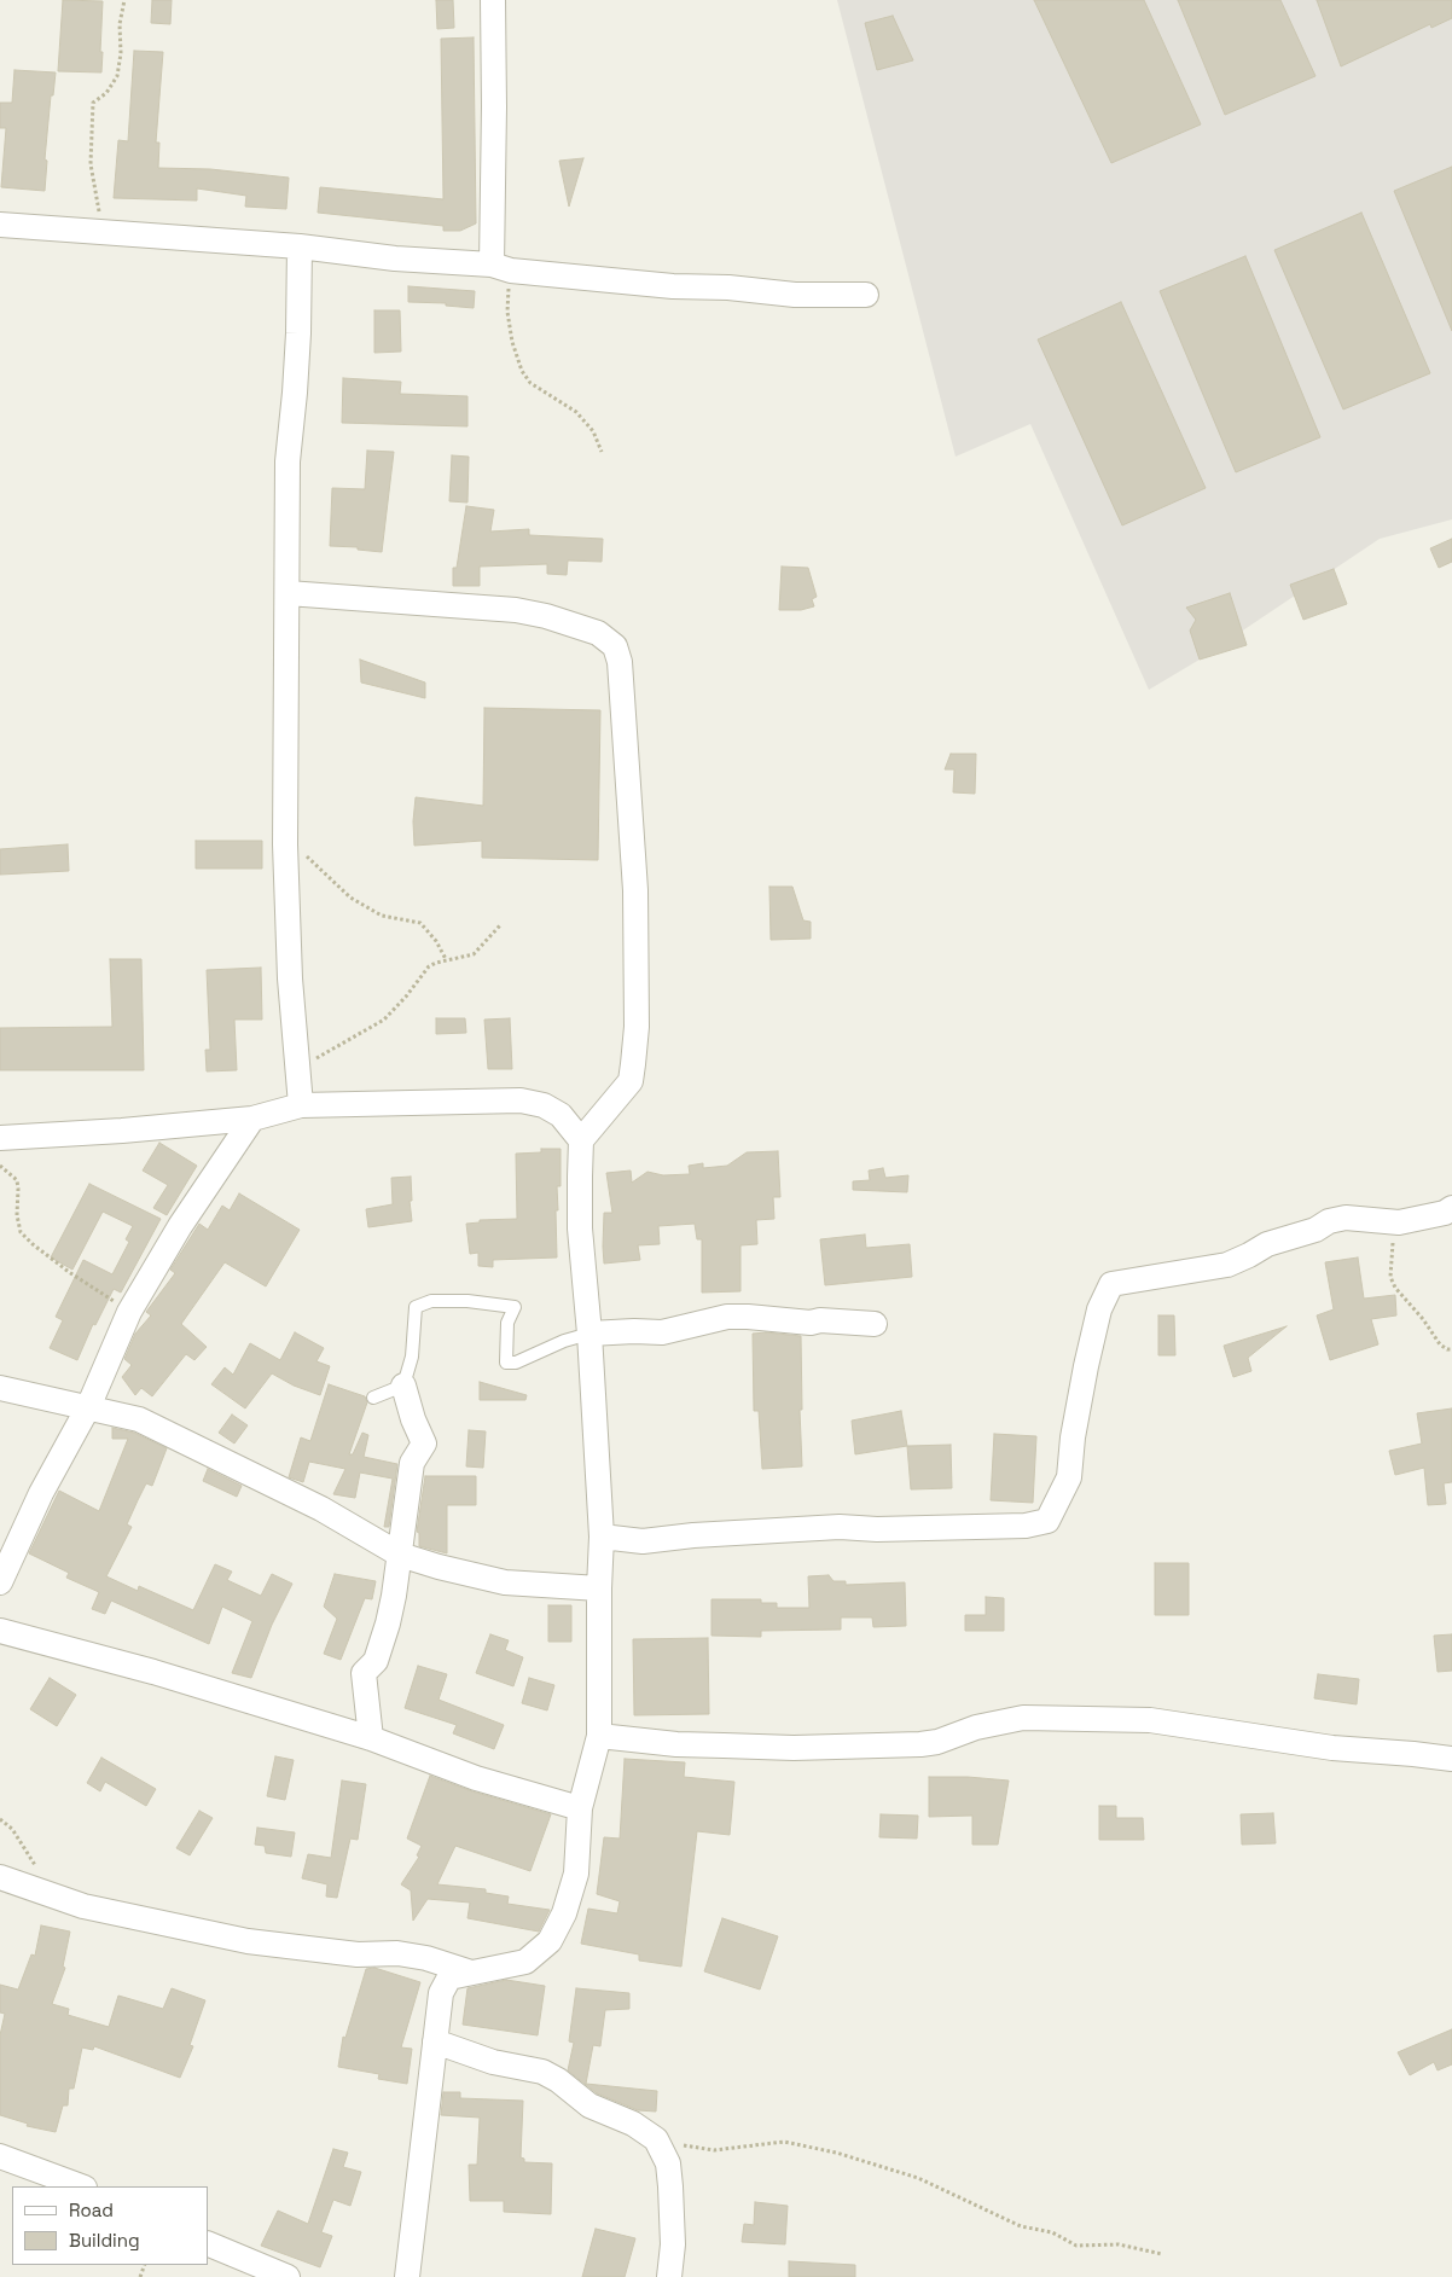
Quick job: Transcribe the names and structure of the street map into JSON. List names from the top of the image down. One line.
{"legend":["Road","Building"]}
